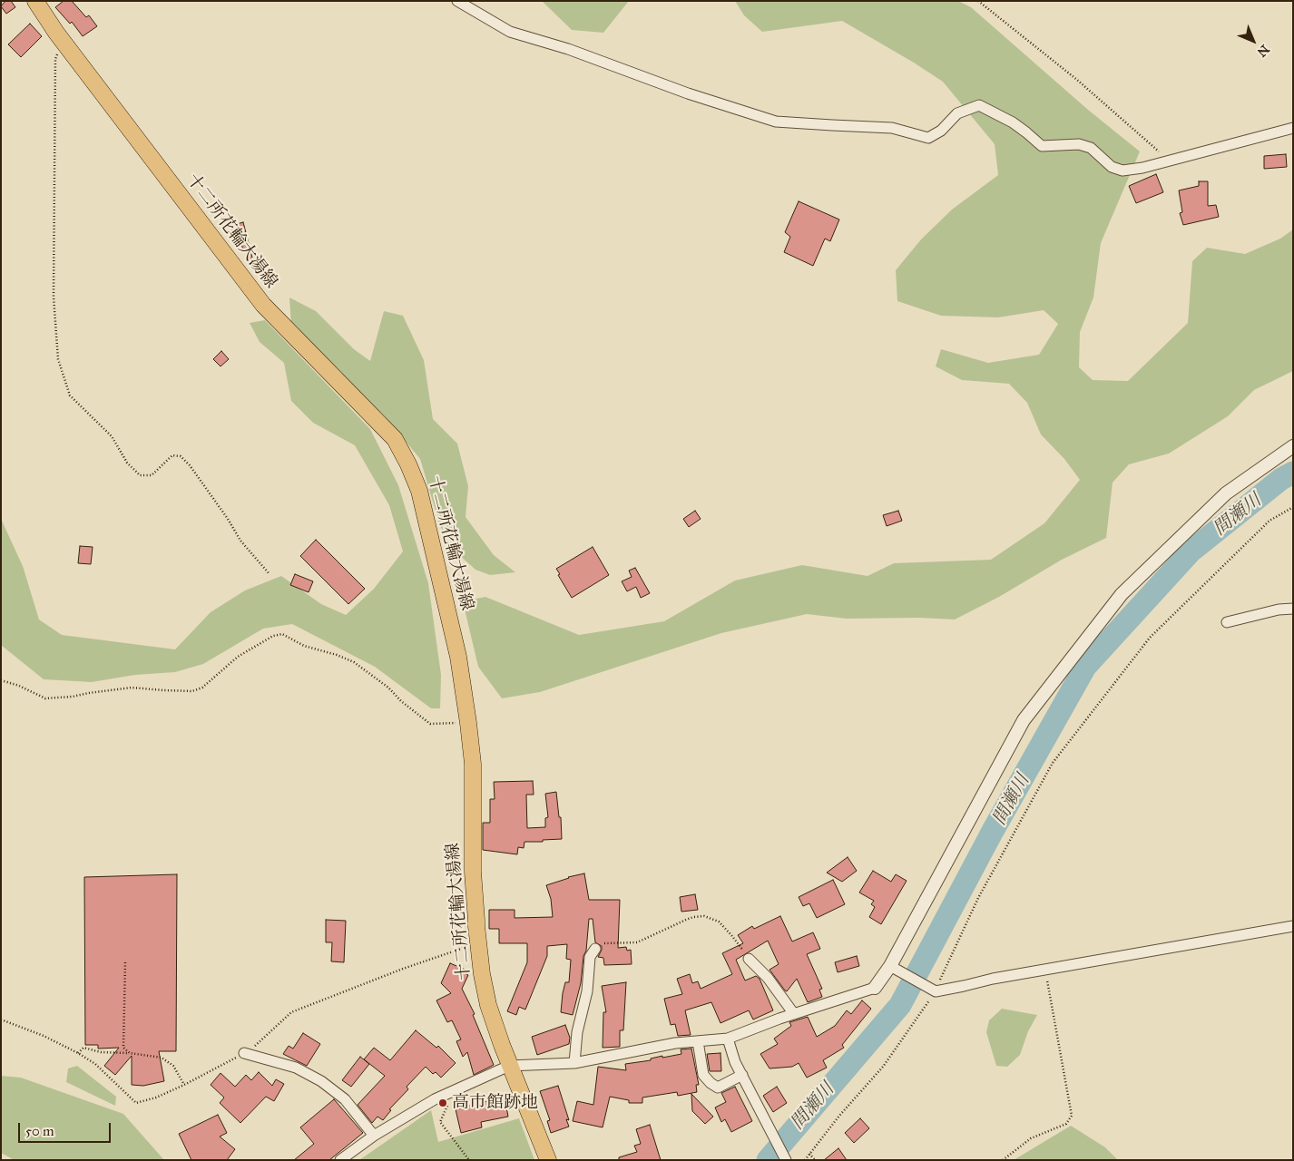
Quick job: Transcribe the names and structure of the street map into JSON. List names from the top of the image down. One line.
{"streets":{"main road":["十二所花輪大湯線"]},"water":["間瀬川"],"places":["高市館跡地"],"scale_bar":"50 m","north":"bottom right"}
